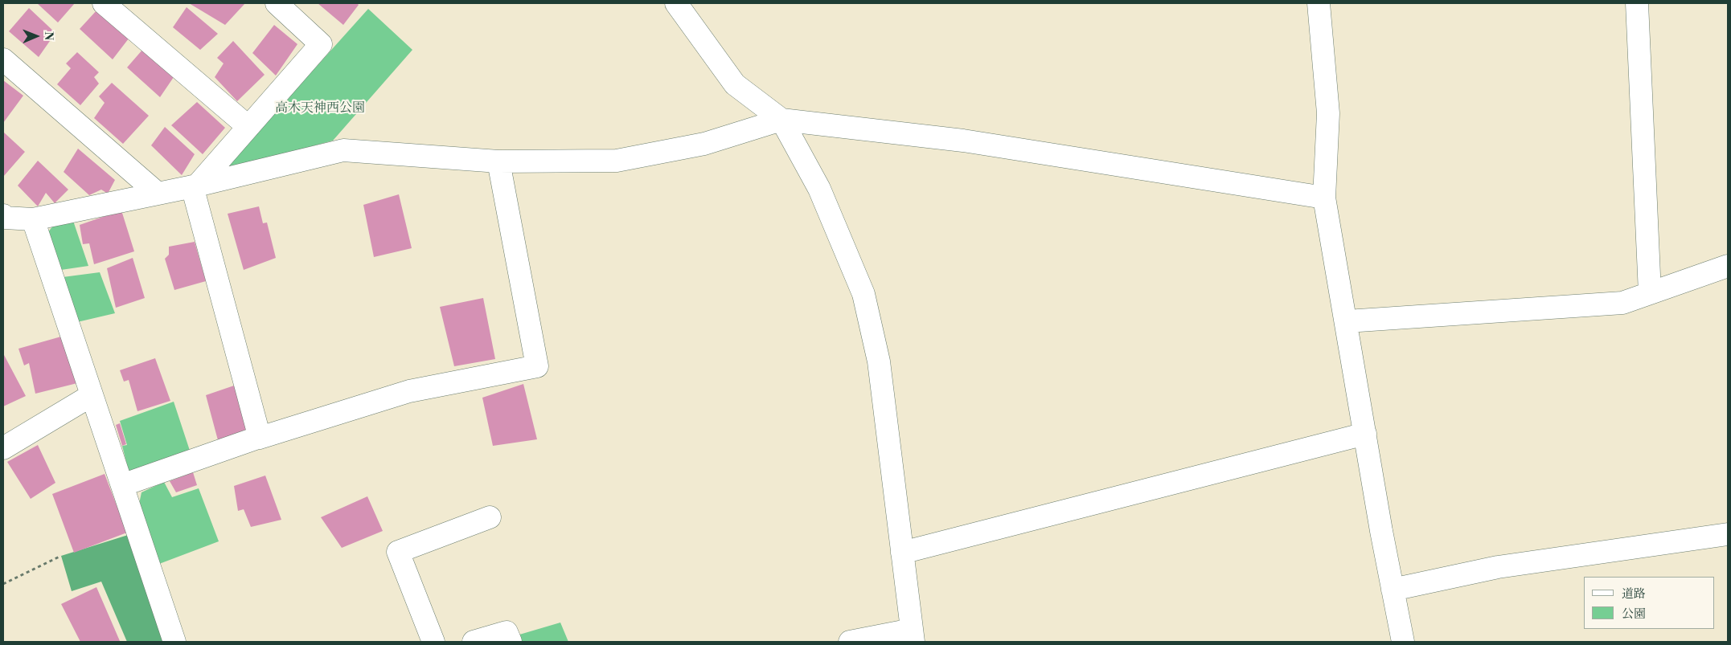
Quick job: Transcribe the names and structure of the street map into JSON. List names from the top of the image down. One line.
{"parks":["高木天神西公園"],"legend":["道路","公園"],"north":"right"}
